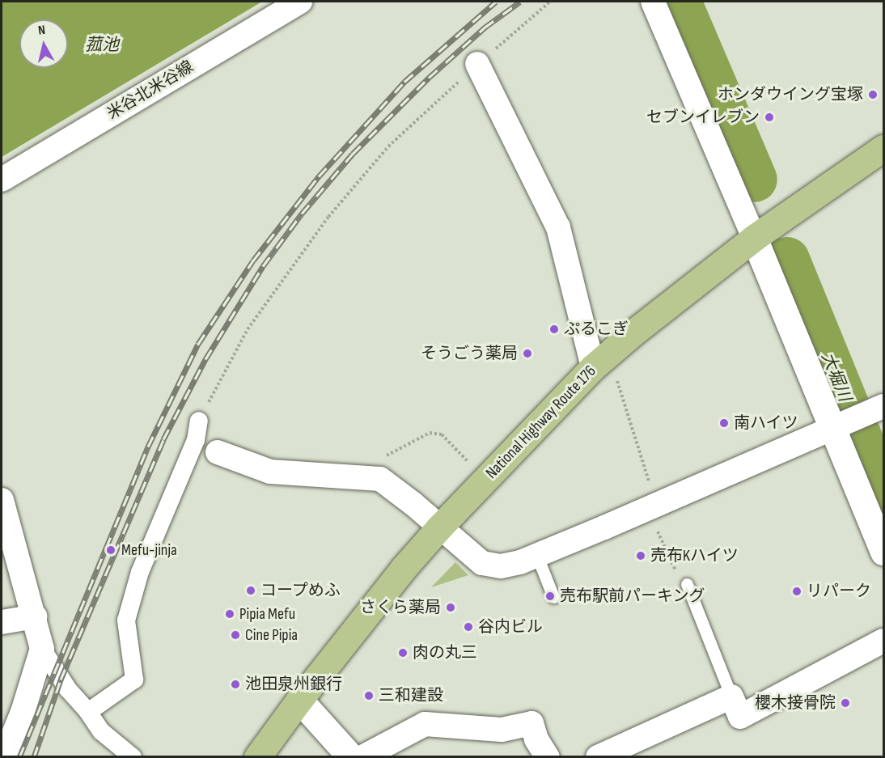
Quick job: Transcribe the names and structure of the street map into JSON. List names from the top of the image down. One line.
{"streets":{"highway":["National Highway Route 176"],"street":["米谷北米谷線"]},"water":["菰池","大堀川"],"places":["ホンダウイング宝塚","セブンイレブン","ぷるこぎ","そうごう薬局","南ハイツ","Mefu-jinja","売布Kハイツ","コープめふ","リパーク","売布駅前パーキング","さくら薬局","Pipia Mefu","谷内ビル","Cine Pipia","肉の丸三","池田泉州銀行","三和建設","櫻木接骨院"],"north":"top"}
